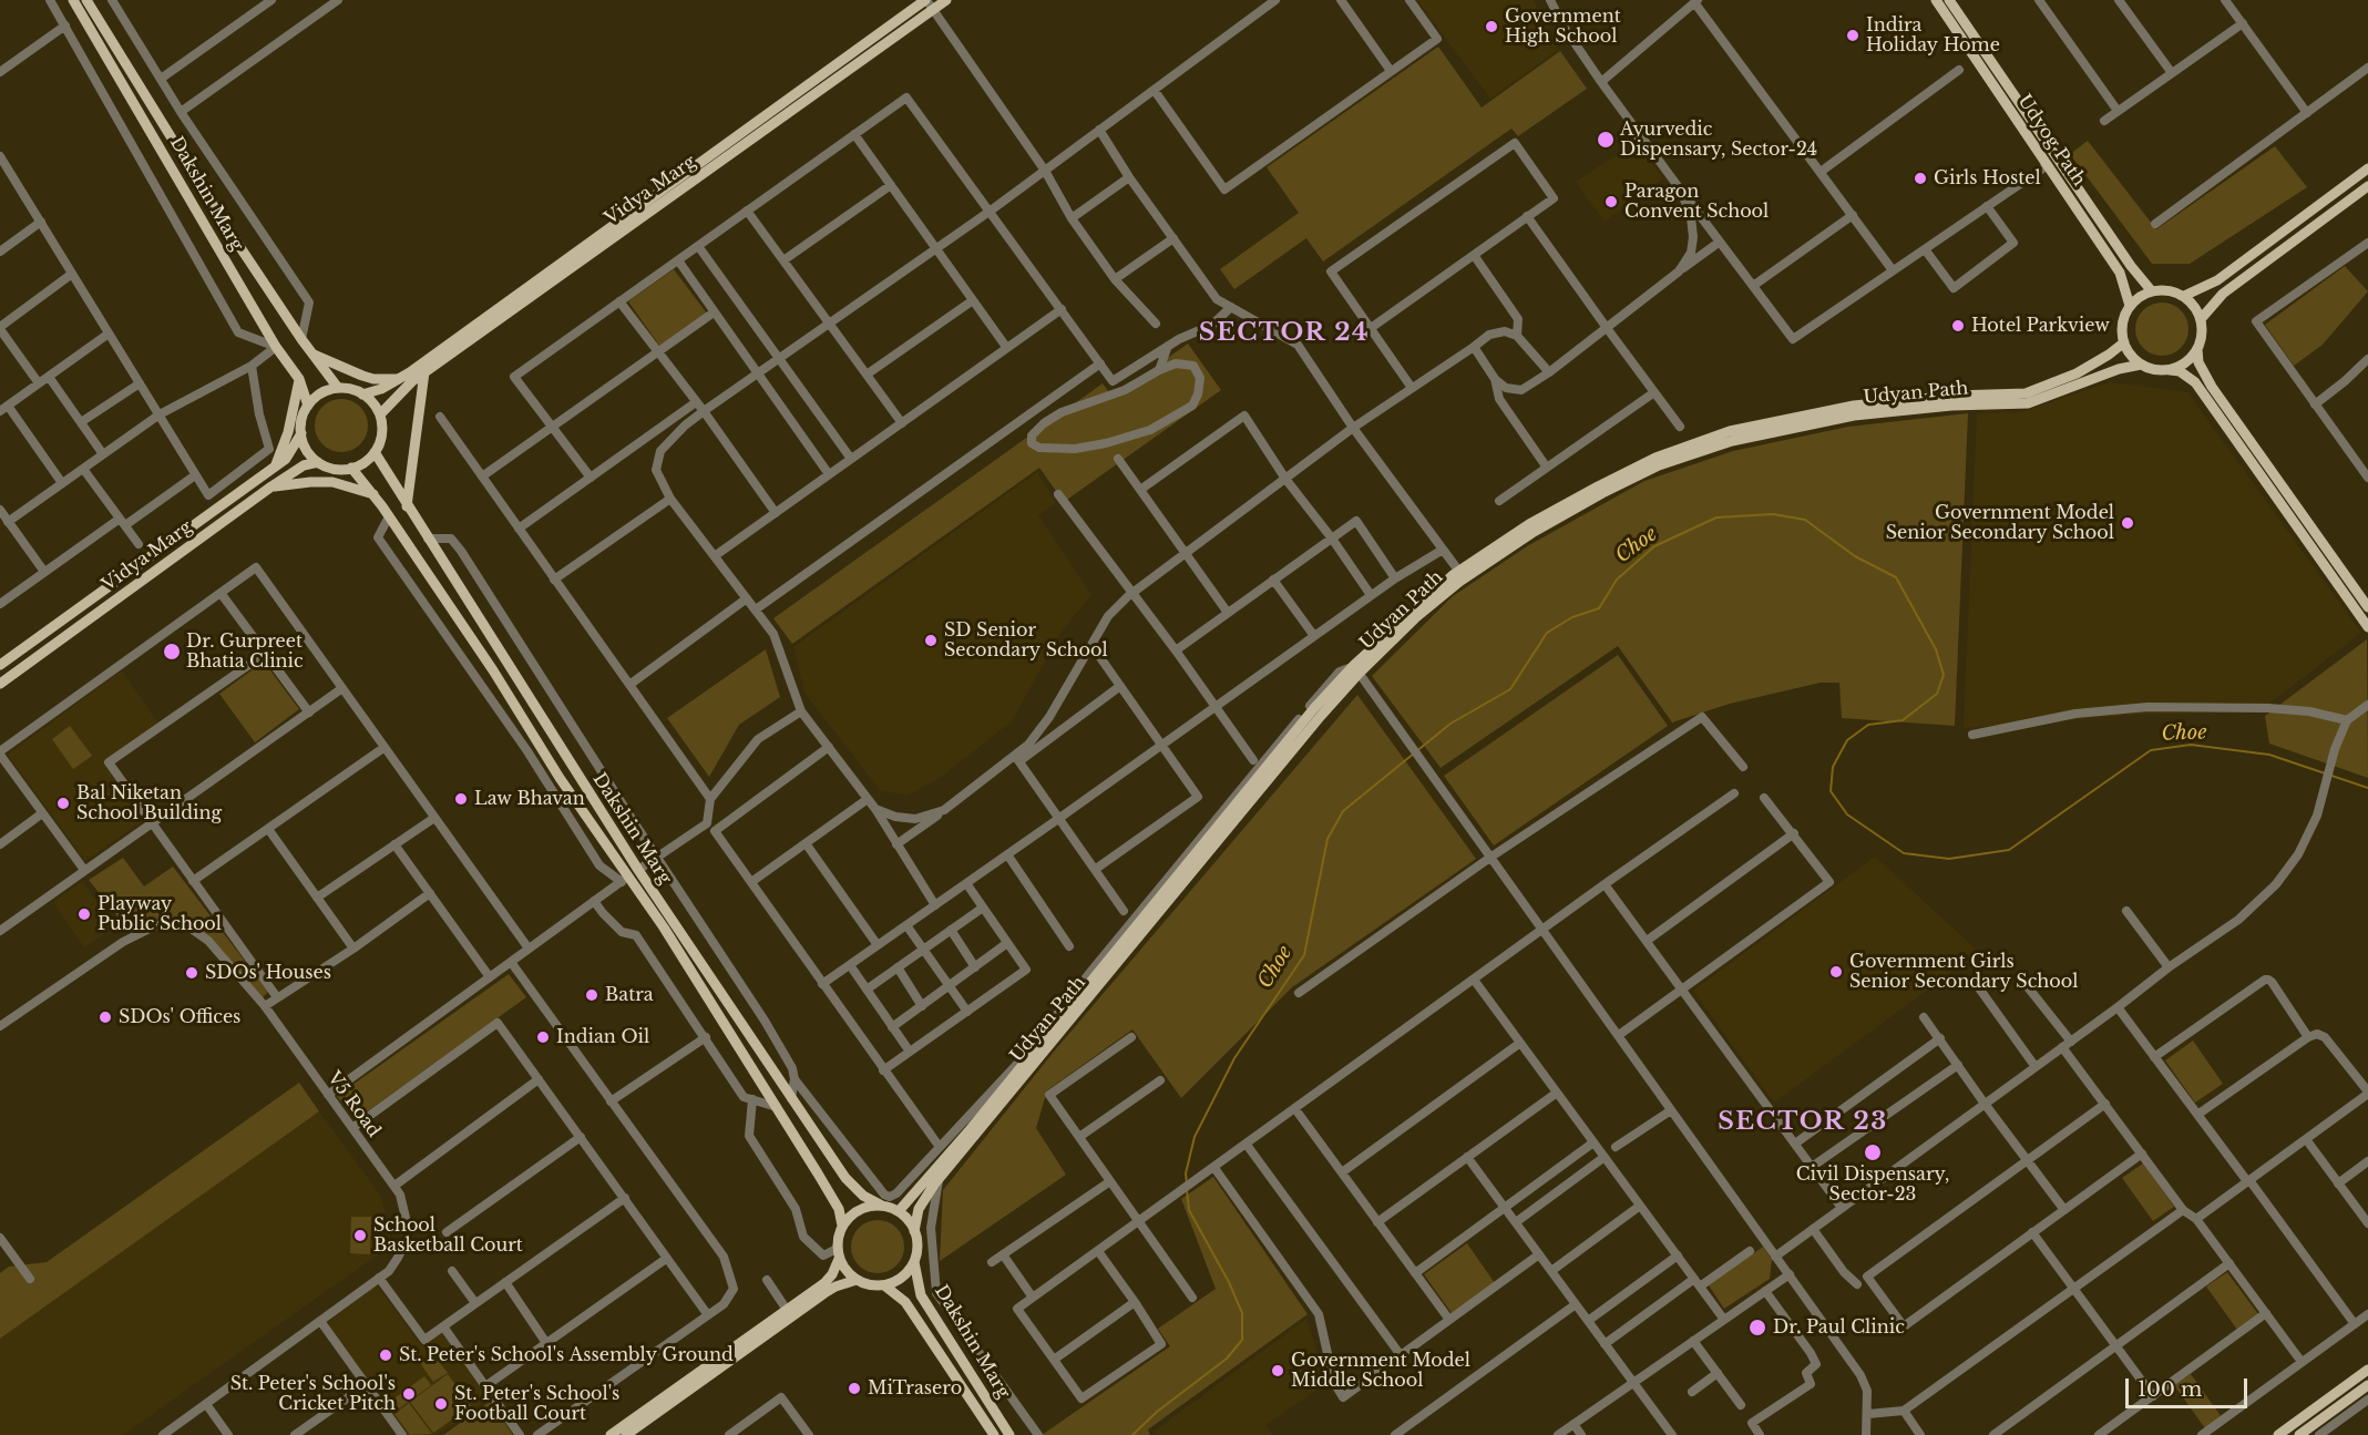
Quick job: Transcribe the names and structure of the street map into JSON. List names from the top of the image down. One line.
{"streets":{"main road":["Udyog Path","Vidya Marg","Dakshin Marg","Udyan Path"],"street":["V5 Road"]},"crossings":[["Udyog Path","Udyan Path"],["Vidya Marg","Dakshin Marg"],["Dakshin Marg","Udyan Path"]],"districts":["SECTOR 24","SECTOR 23"],"water":["Choe"],"places":["Government High School","Indira Holiday Home","Ayurvedic Dispensary, Sector-24","Girls Hostel","Paragon Convent School","Hotel Parkview","Government Model Senior Secondary School","SD Senior Secondary School","Dr. Gurpreet Bhatia Clinic","Law Bhavan","Bal Niketan School Building","Playway Public School","Government Girls Senior Secondary School","SDOs' Houses","Batra","SDOs' Offices","Indian Oil","Civil Dispensary, Sector-23","School Basketball Court","Dr. Paul Clinic","St. Peter's School's Assembly Ground","Government Model Middle School","MiTrasero","St. Peter's School's Cricket Pitch","St. Peter's School's Football Court"],"scale_bar":"100 m"}
